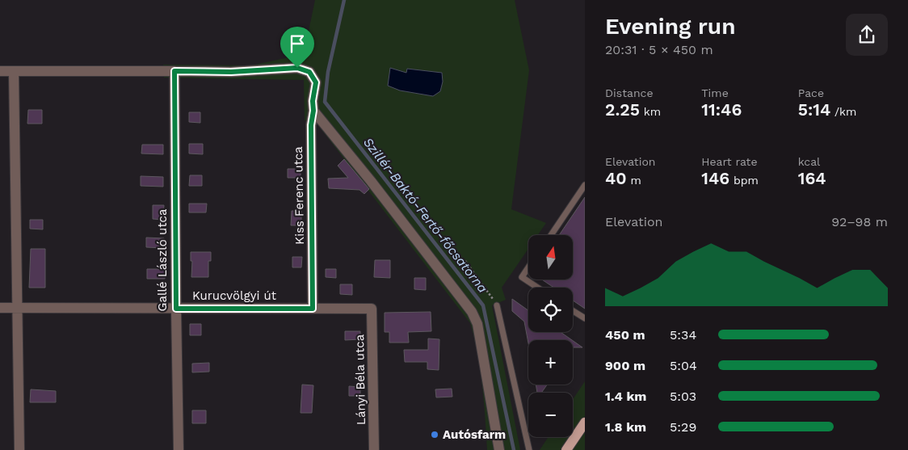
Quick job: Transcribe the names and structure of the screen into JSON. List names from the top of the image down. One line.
{"streets":{"street":["Kiss Ferenc utca","Gallé László utca","Kurucvölgyi út","Lányi Béla utca"]},"crossings":[["Kiss Ferenc utca","Gallé László utca"],["Kiss Ferenc utca","Kurucvölgyi út"],["Gallé László utca","Kurucvölgyi út"],["Kurucvölgyi út","Lányi Béla utca"]],"water":["Szillér-Baktó-Fertő-főcsatorna"],"places":["Autósfarm"],"north":"top","page":{"heading":["Evening run","20:31 · 5 × 450 m"],"stats":[["Distance","2.25 km"],["Time","11:46"],["Pace","5:14 /km"],["Elevation","40 m"],["Heart rate","146 bpm"],["kcal","164"]],"chart":["Elevation","92–98 m"],"map_buttons":["+","−"],"list":[{"name":"450 m","note":"5:34"},{"name":"900 m","note":"5:04"},{"name":"1.4 km","note":"5:03"},{"name":"1.8 km","note":"5:29"}]}}
